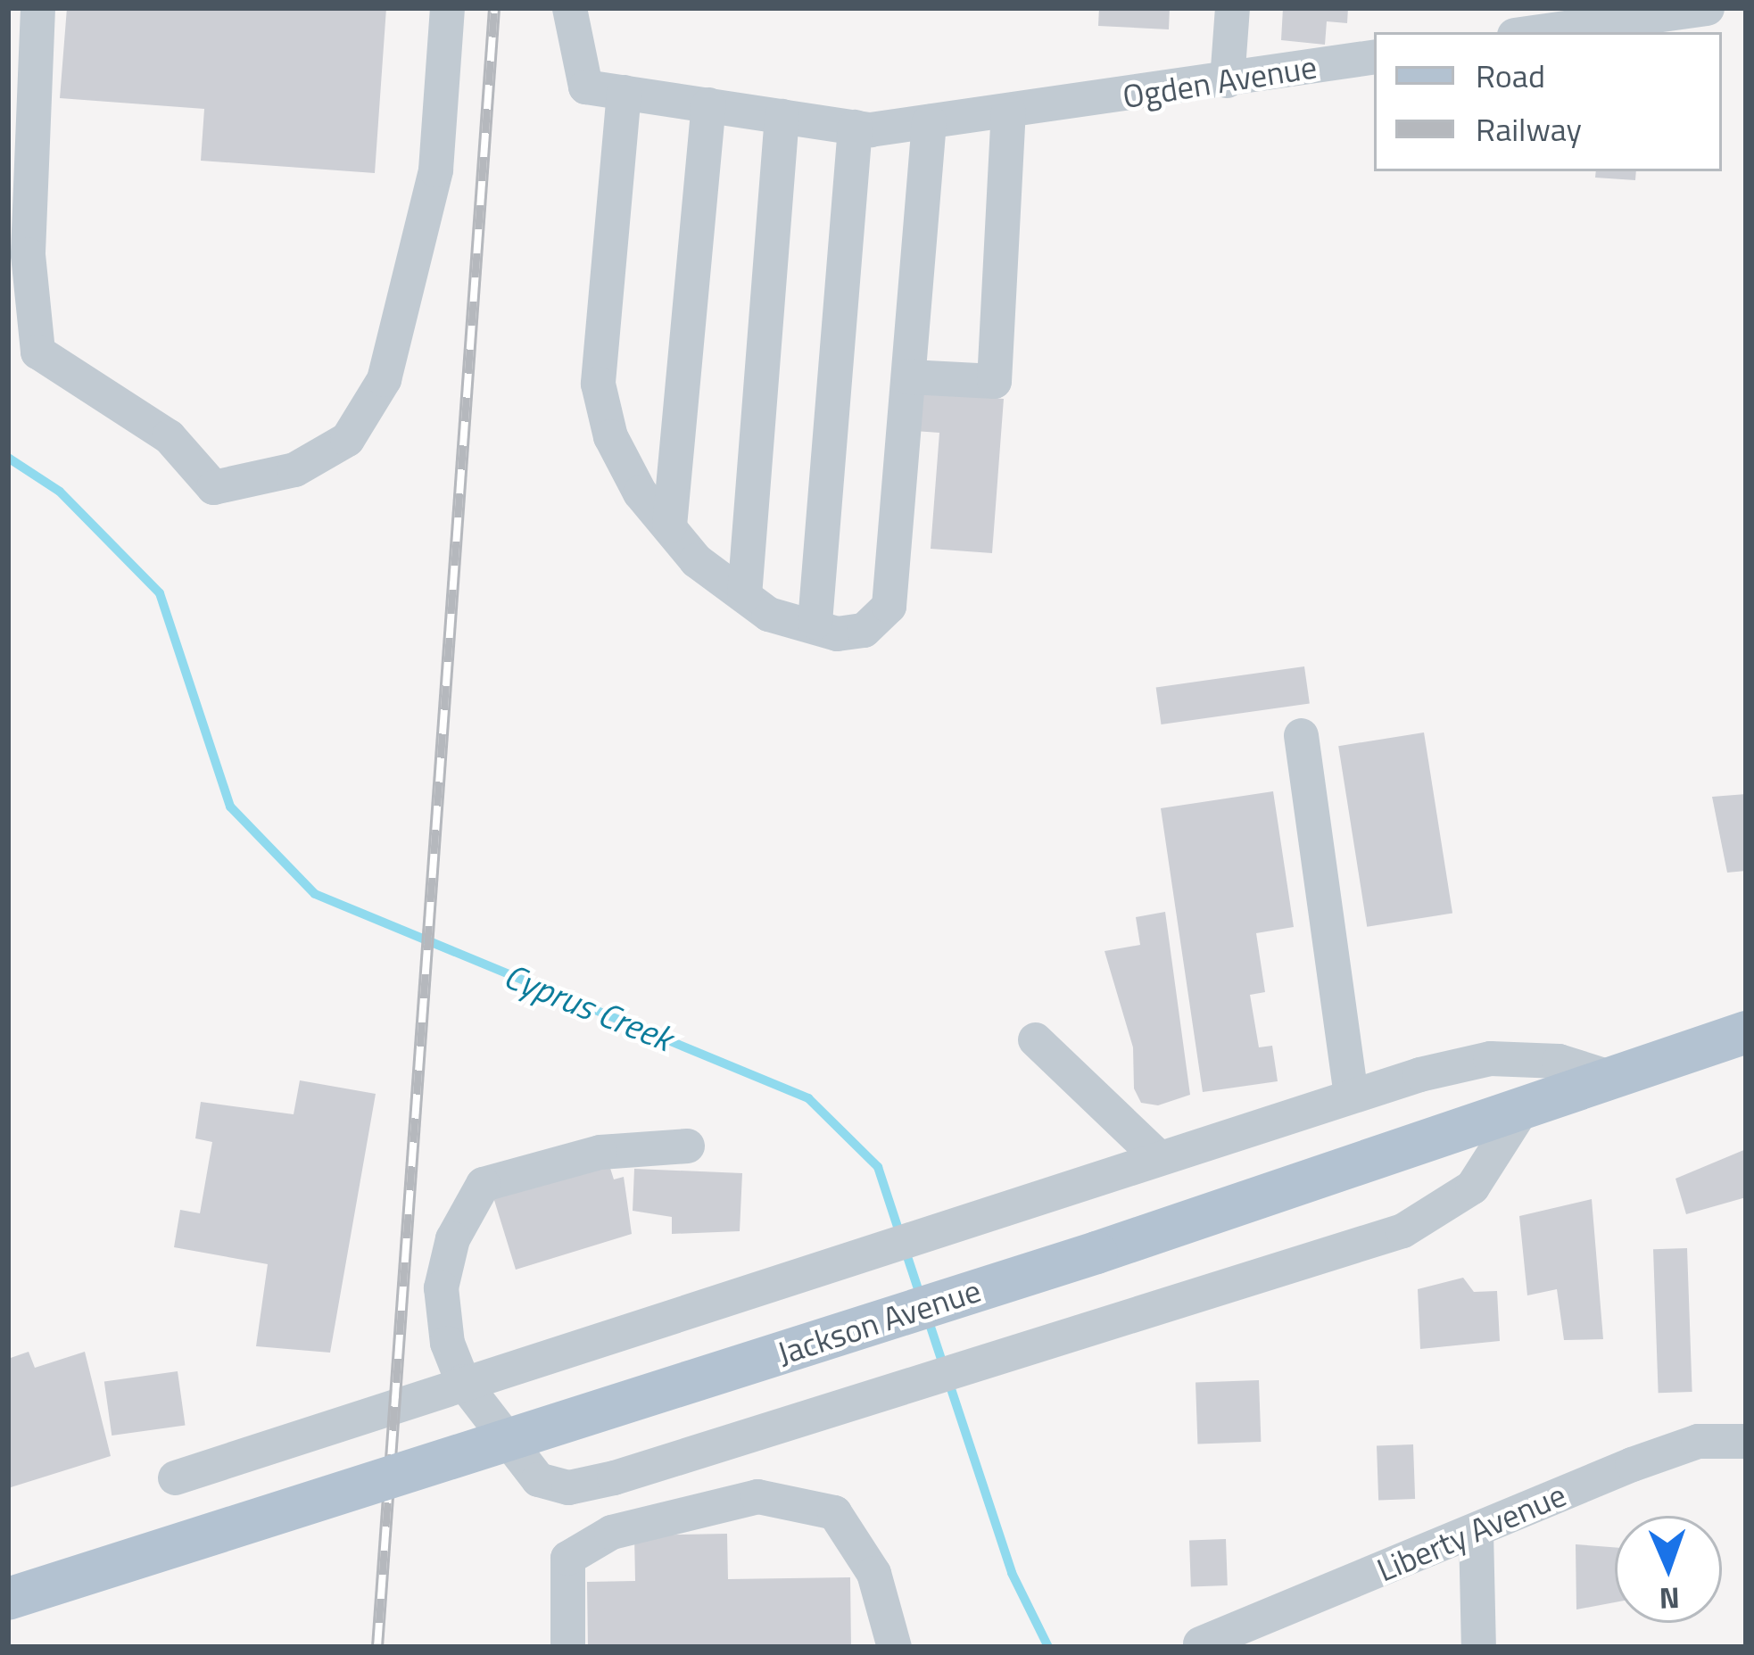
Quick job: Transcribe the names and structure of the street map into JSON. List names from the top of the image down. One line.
{"streets":{"main road":["Jackson Avenue"],"street":["Ogden Avenue","Liberty Avenue"]},"water":["Cyprus Creek"],"legend":["Road","Railway"],"north":"bottom"}
